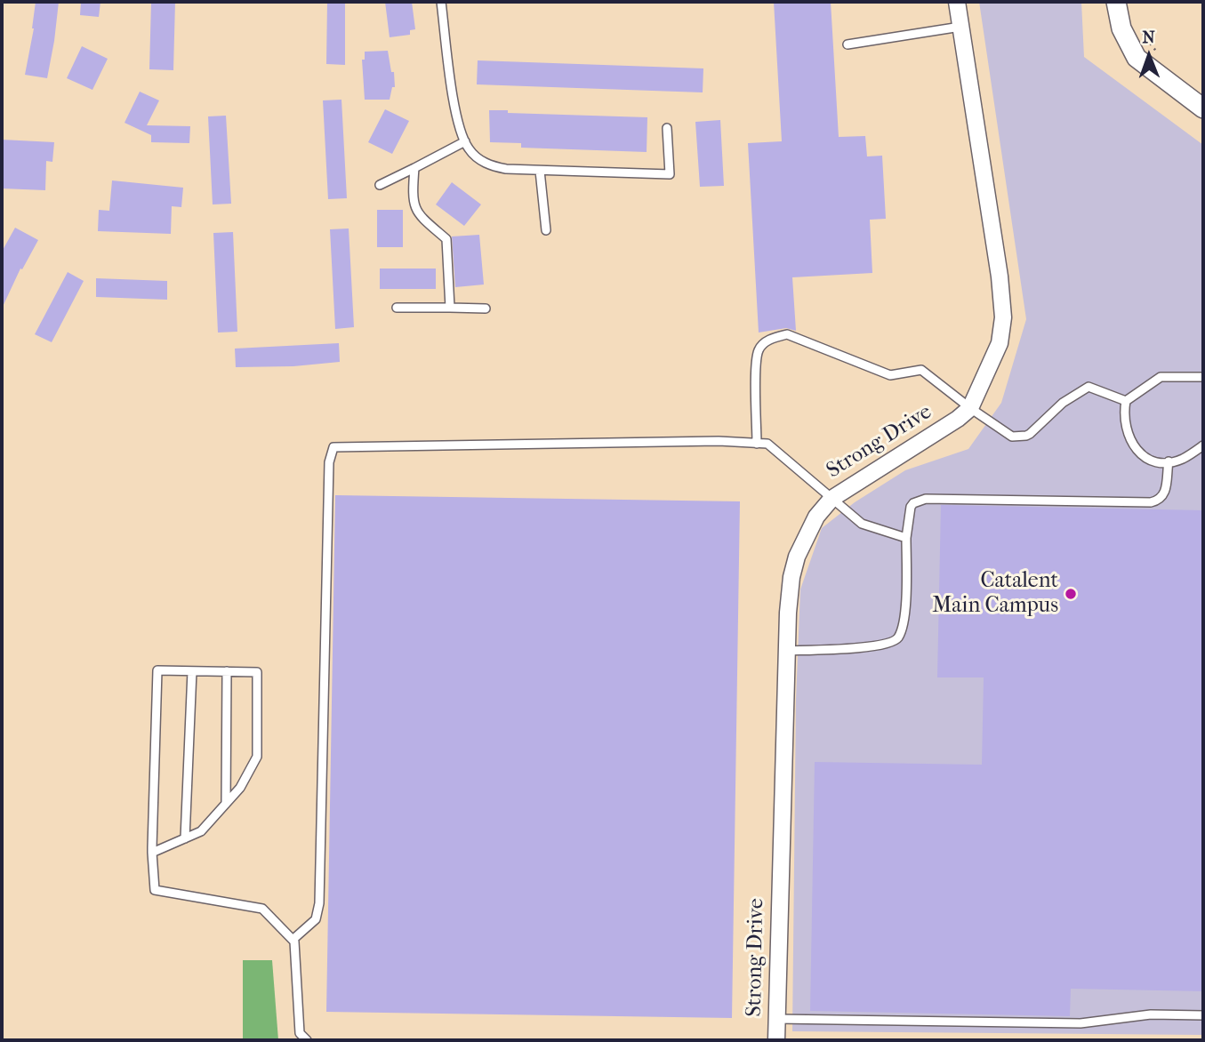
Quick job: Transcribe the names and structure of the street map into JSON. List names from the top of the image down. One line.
{"streets":{"street":["Strong Drive"]},"places":["Catalent Main Campus"],"north":"top"}
